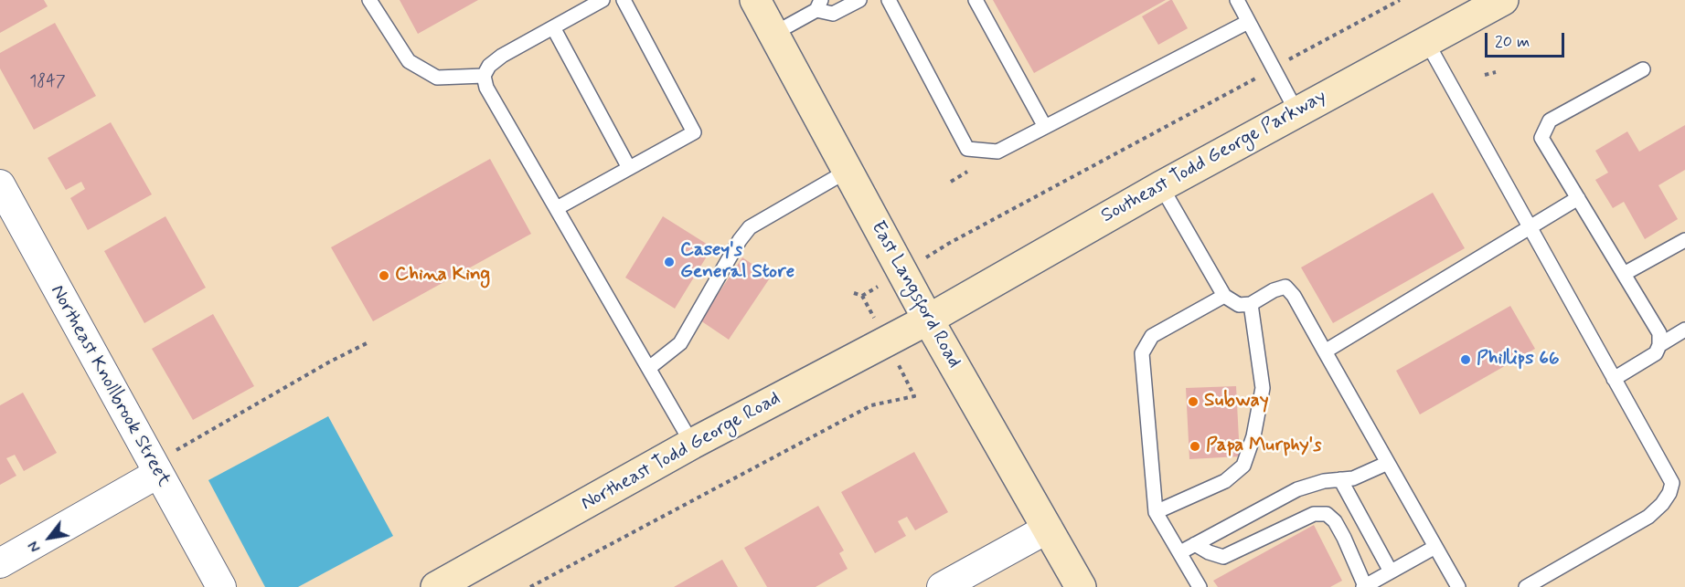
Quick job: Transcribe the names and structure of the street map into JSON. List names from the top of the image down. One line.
{"streets":{"main road":["Southeast Todd George Parkway","East Langsford Road","Northeast Todd George Road"],"street":["Northeast Knollbrook Street"]},"crossings":[["Southeast Todd George Parkway","East Langsford Road"],["Southeast Todd George Parkway","Northeast Todd George Road"],["East Langsford Road","Northeast Todd George Road"]],"places":["Casey's General Store","China King","Phillips 66","Subway","Papa Murphy's"],"house_numbers":["1847"],"scale_bar":"20 m","north":"bottom left"}
